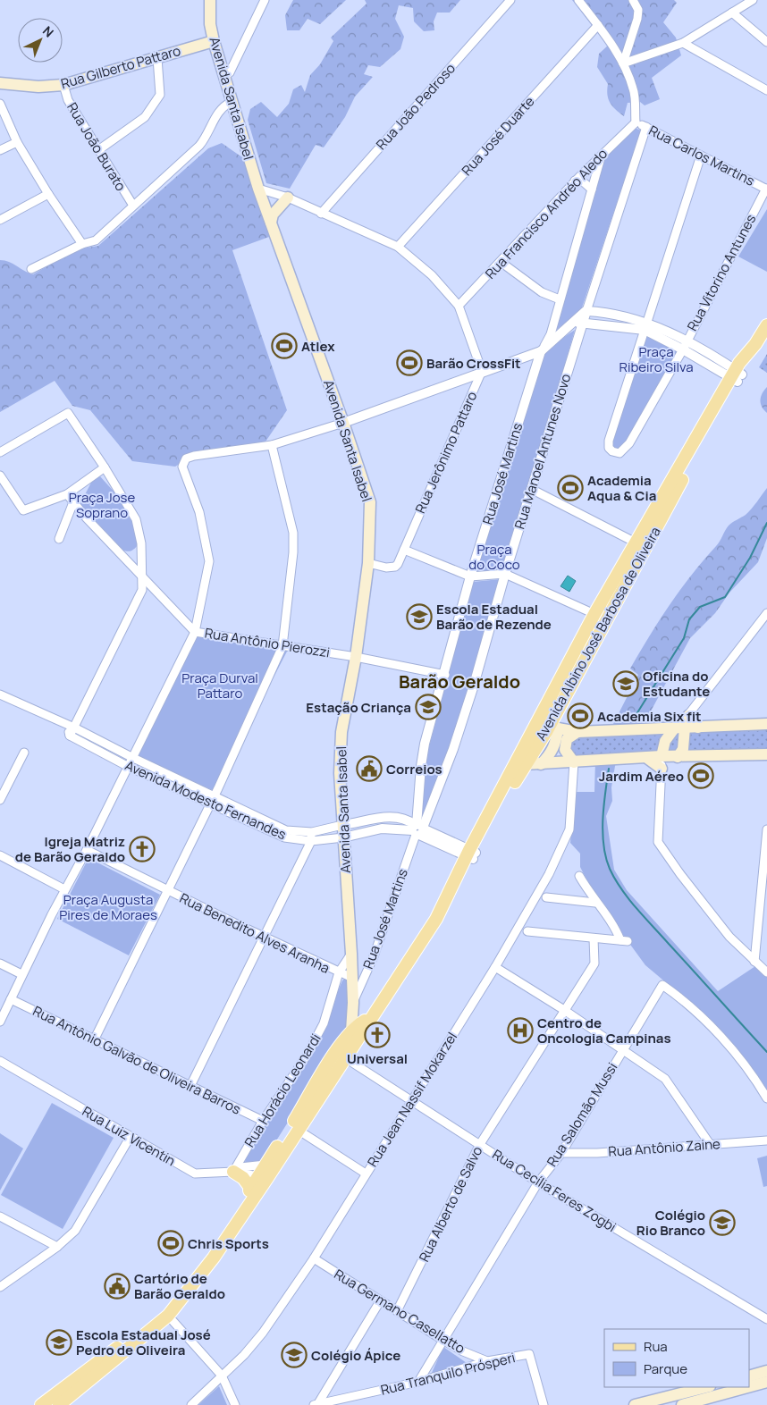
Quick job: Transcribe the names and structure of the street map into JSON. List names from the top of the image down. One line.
{"streets":{"main road":["Rua Gilberto Pattaro","Avenida Santa Isabel","Avenida Albino José Barbosa de Oliveira"],"street":["Rua João Pedroso","Rua José Duarte","Rua João Burato","Rua Carlos Martins","Rua Francisco Andréo Aledo","Rua Vitorino Antunes","Rua Manoel Antunes Novo","Rua Jerônimo Pattaro","Rua José Martins","Rua Antônio Pierozzi","Avenida Modesto Fernandes","Rua Benedito Alves Aranha","Rua Antônio Galvão de Oliveira Barros","Rua Horácio Leonardi","Rua Jean Nassif Mokarzel","Rua Salomão Mussi","Rua Luiz Vicentin","Rua Antônio Zaine","Rua Cecília Feres Zogbi","Rua Alberto de Salvo","Rua Germano Casellatto","Rua Tranquilo Prósperi"]},"crossings":[["Rua Gilberto Pattaro","Avenida Santa Isabel"],["Rua Gilberto Pattaro","Rua João Burato"],["Avenida Santa Isabel","Rua Jerônimo Pattaro"],["Avenida Santa Isabel","Rua José Martins"],["Avenida Santa Isabel","Avenida Albino José Barbosa de Oliveira"],["Avenida Santa Isabel","Rua Antônio Pierozzi"],["Avenida Santa Isabel","Avenida Modesto Fernandes"],["Avenida Santa Isabel","Rua Benedito Alves Aranha"],["Avenida Santa Isabel","Rua Horácio Leonardi"],["Rua Carlos Martins","Rua Francisco Andréo Aledo"],["Rua Carlos Martins","Rua Vitorino Antunes"],["Rua Carlos Martins","Rua Manoel Antunes Novo"],["Rua Francisco Andréo Aledo","Rua José Martins"],["Rua Manoel Antunes Novo","Rua José Martins"],["Rua Manoel Antunes Novo","Avenida Modesto Fernandes"],["Rua José Martins","Rua Antônio Pierozzi"],["Rua José Martins","Avenida Modesto Fernandes"],["Avenida Albino José Barbosa de Oliveira","Avenida Modesto Fernandes"],["Avenida Albino José Barbosa de Oliveira","Rua Horácio Leonardi"],["Avenida Albino José Barbosa de Oliveira","Rua Luiz Vicentin"],["Avenida Albino José Barbosa de Oliveira","Rua Cecília Feres Zogbi"],["Rua Benedito Alves Aranha","Rua Horácio Leonardi"],["Rua Antônio Galvão de Oliveira Barros","Rua Horácio Leonardi"],["Rua Horácio Leonardi","Rua Luiz Vicentin"],["Rua Jean Nassif Mokarzel","Rua Cecília Feres Zogbi"],["Rua Jean Nassif Mokarzel","Rua Germano Casellatto"],["Rua Salomão Mussi","Rua Antônio Zaine"],["Rua Salomão Mussi","Rua Cecília Feres Zogbi"],["Rua Salomão Mussi","Rua Germano Casellatto"],["Rua Salomão Mussi","Rua Tranquilo Prósperi"],["Rua Cecília Feres Zogbi","Rua Alberto de Salvo"],["Rua Alberto de Salvo","Rua Germano Casellatto"],["Rua Germano Casellatto","Rua Tranquilo Prósperi"]],"districts":["Barão Geraldo"],"parks":["Praça Ribeiro Silva","Praça Jose Soprano","Praça do Coco","Praça Durval Pattaro","Praça Augusta Pires de Moraes"],"places":{"sports":["Atlex","Barão CrossFit","Academia Aqua & Cia","Academia Six fit","Jardim Aéreo","Chris Sports"],"school or university":["Escola Estadual Barão de Rezende","Oficina do Estudante","Estação Criança","Colégio Rio Branco","Escola Estadual José Pedro de Oliveira","Colégio Ápice"],"public building":["Correios","Cartório de Barão Geraldo"],"church":["Igreja Matriz de Barão Geraldo","Universal"],"hospital":["Centro de Oncologia Campinas"]},"legend":["Rua","Parque"],"north":"top right"}
